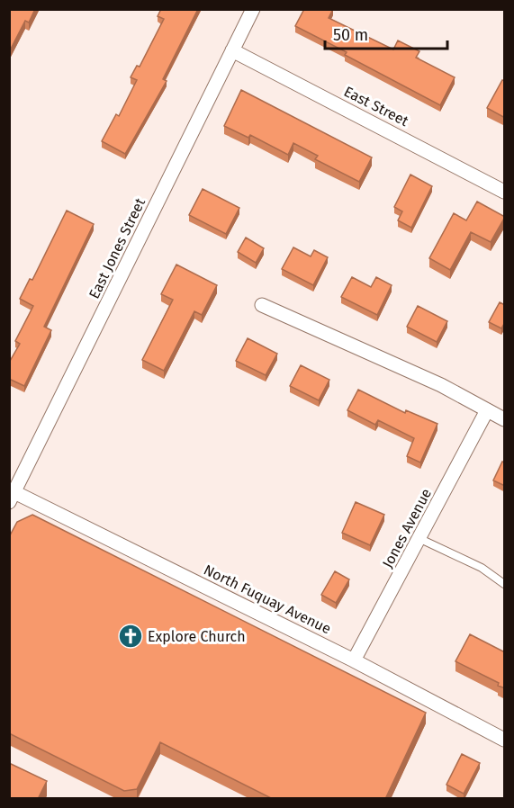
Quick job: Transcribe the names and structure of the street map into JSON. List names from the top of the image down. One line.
{"streets":{"street":["East Street","East Jones Street","Jones Avenue","North Fuquay Avenue"]},"crossings":[["East Street","East Jones Street"],["East Jones Street","North Fuquay Avenue"],["Jones Avenue","North Fuquay Avenue"]],"places":{"church":["Explore Church"]},"scale_bar":"50 m"}
